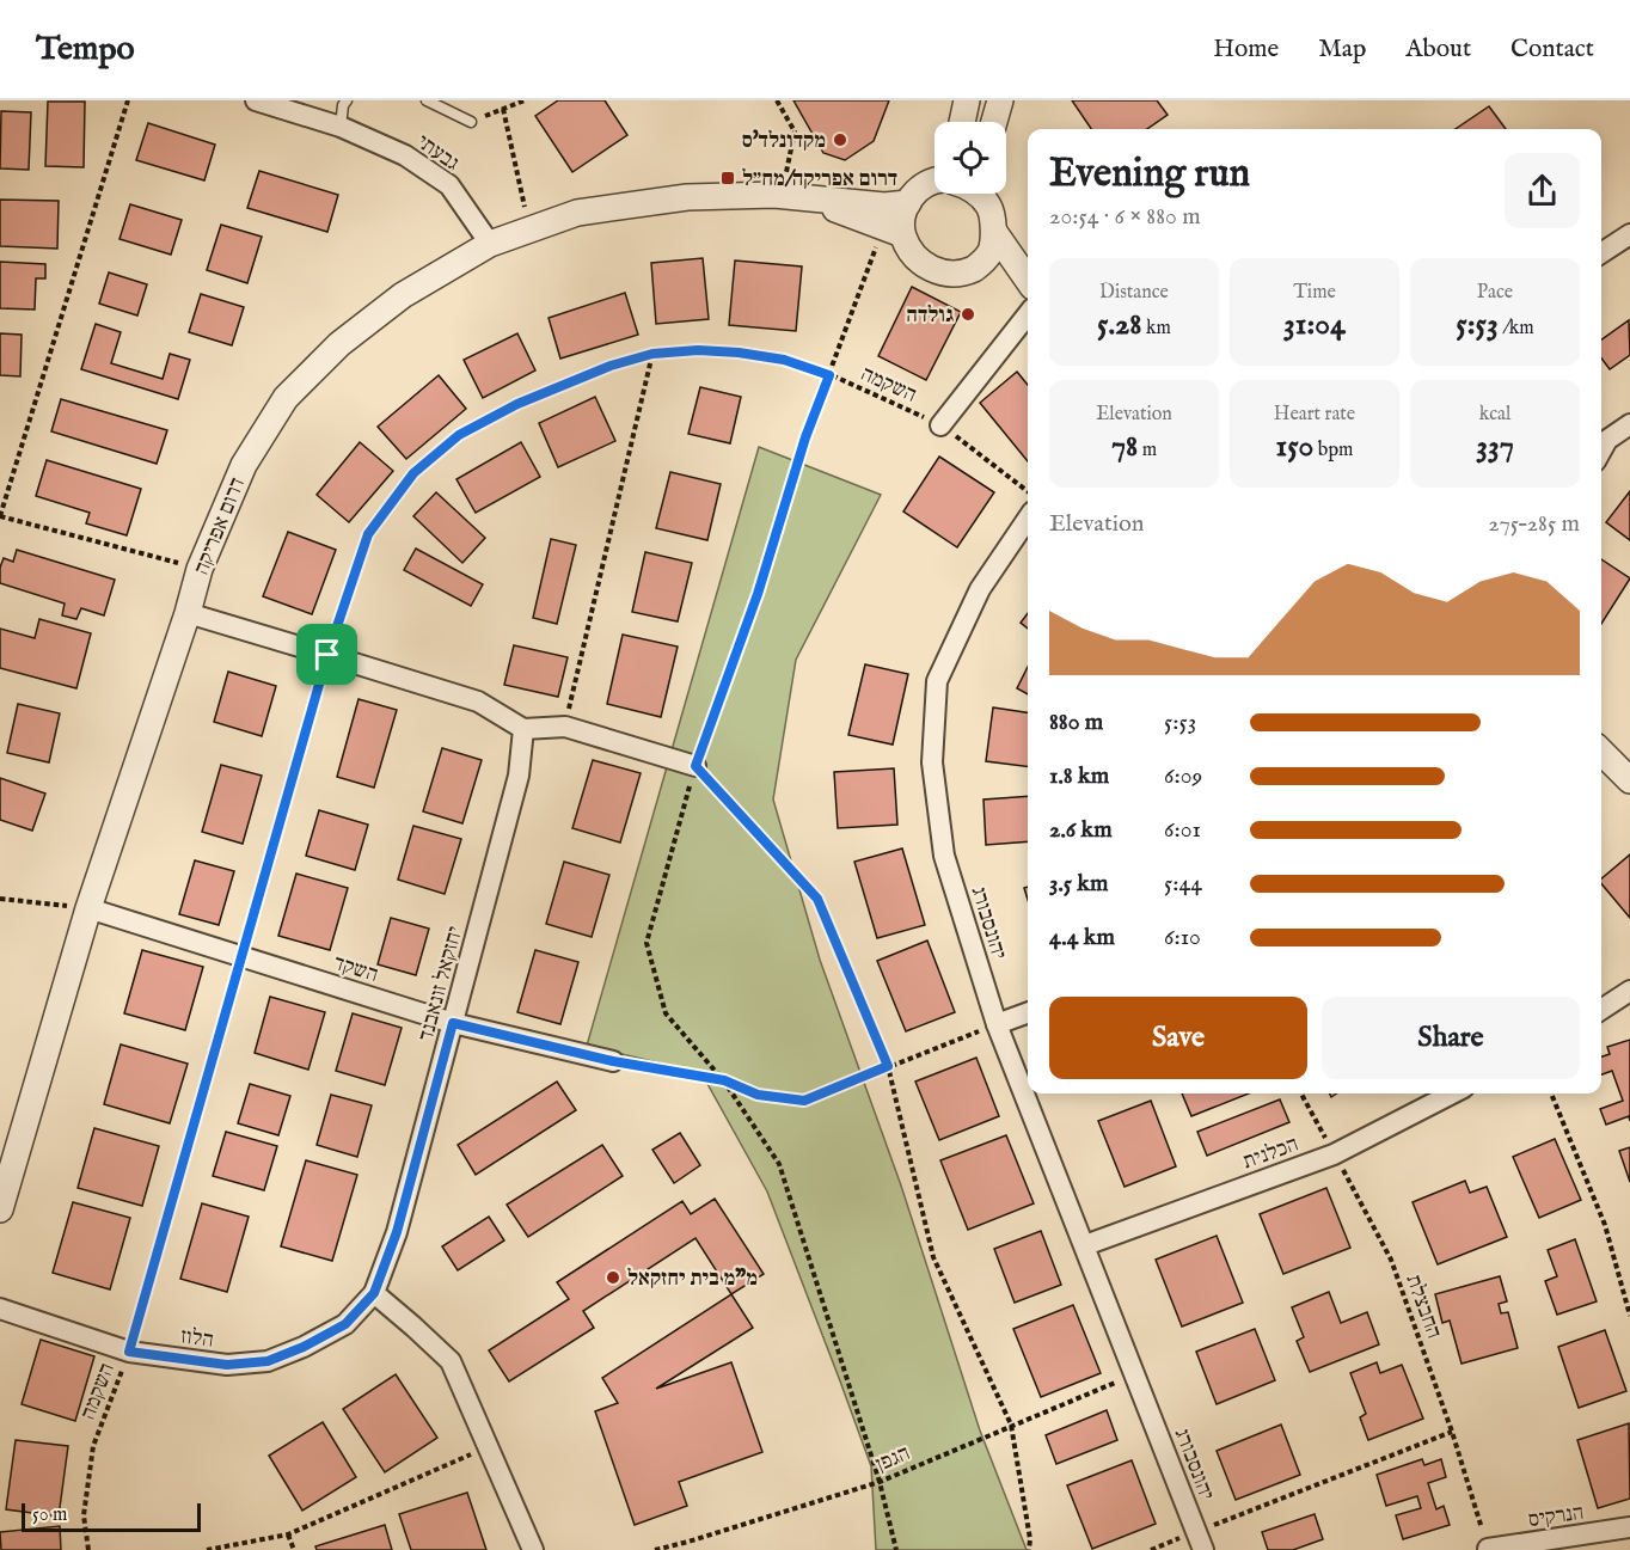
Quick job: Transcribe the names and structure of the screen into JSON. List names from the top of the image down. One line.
{"streets":{"street":["גבעתי","דרום אפריקה","יהונסבורג","השקד","יחזקאל זונאבנד","הכלנית","הלוז","הנרקיס"],"path":["השקמה","החבצלת","הגפן"]},"crossings":[["גבעתי","דרום אפריקה"],["השקמה","השקד"],["השקמה","הלוז"],["דרום אפריקה","השקד"],["יהונסבורג","הכלנית"],["יהונסבורג","הגפן"],["השקד","יחזקאל זונאבנד"],["יחזקאל זונאבנד","הלוז"],["הכלנית","החבצלת"],["החבצלת","הנרקיס"]],"places":{"other":["מקדונלד'ס","גולדה","מ\"מ בית יחזקאל"],"transit":["דרום אפריקה/מח״ל"]},"scale_bar":"50 m","page":{"header":"Tempo","nav":["Home","Map","About","Contact"],"heading":["Evening run","20:54 · 6 × 880 m"],"stats":[["Distance","5.28 km"],["Time","31:04"],["Pace","5:53 /km"],["Elevation","78 m"],["Heart rate","150 bpm"],["kcal","337"]],"chart":["Elevation","275–285 m"],"list":[{"name":"880 m","note":"5:53"},{"name":"1.8 km","note":"6:09"},{"name":"2.6 km","note":"6:01"},{"name":"3.5 km","note":"5:44"},{"name":"4.4 km","note":"6:10"}],"buttons":["Save","Share"],"scale":"50 m"}}
